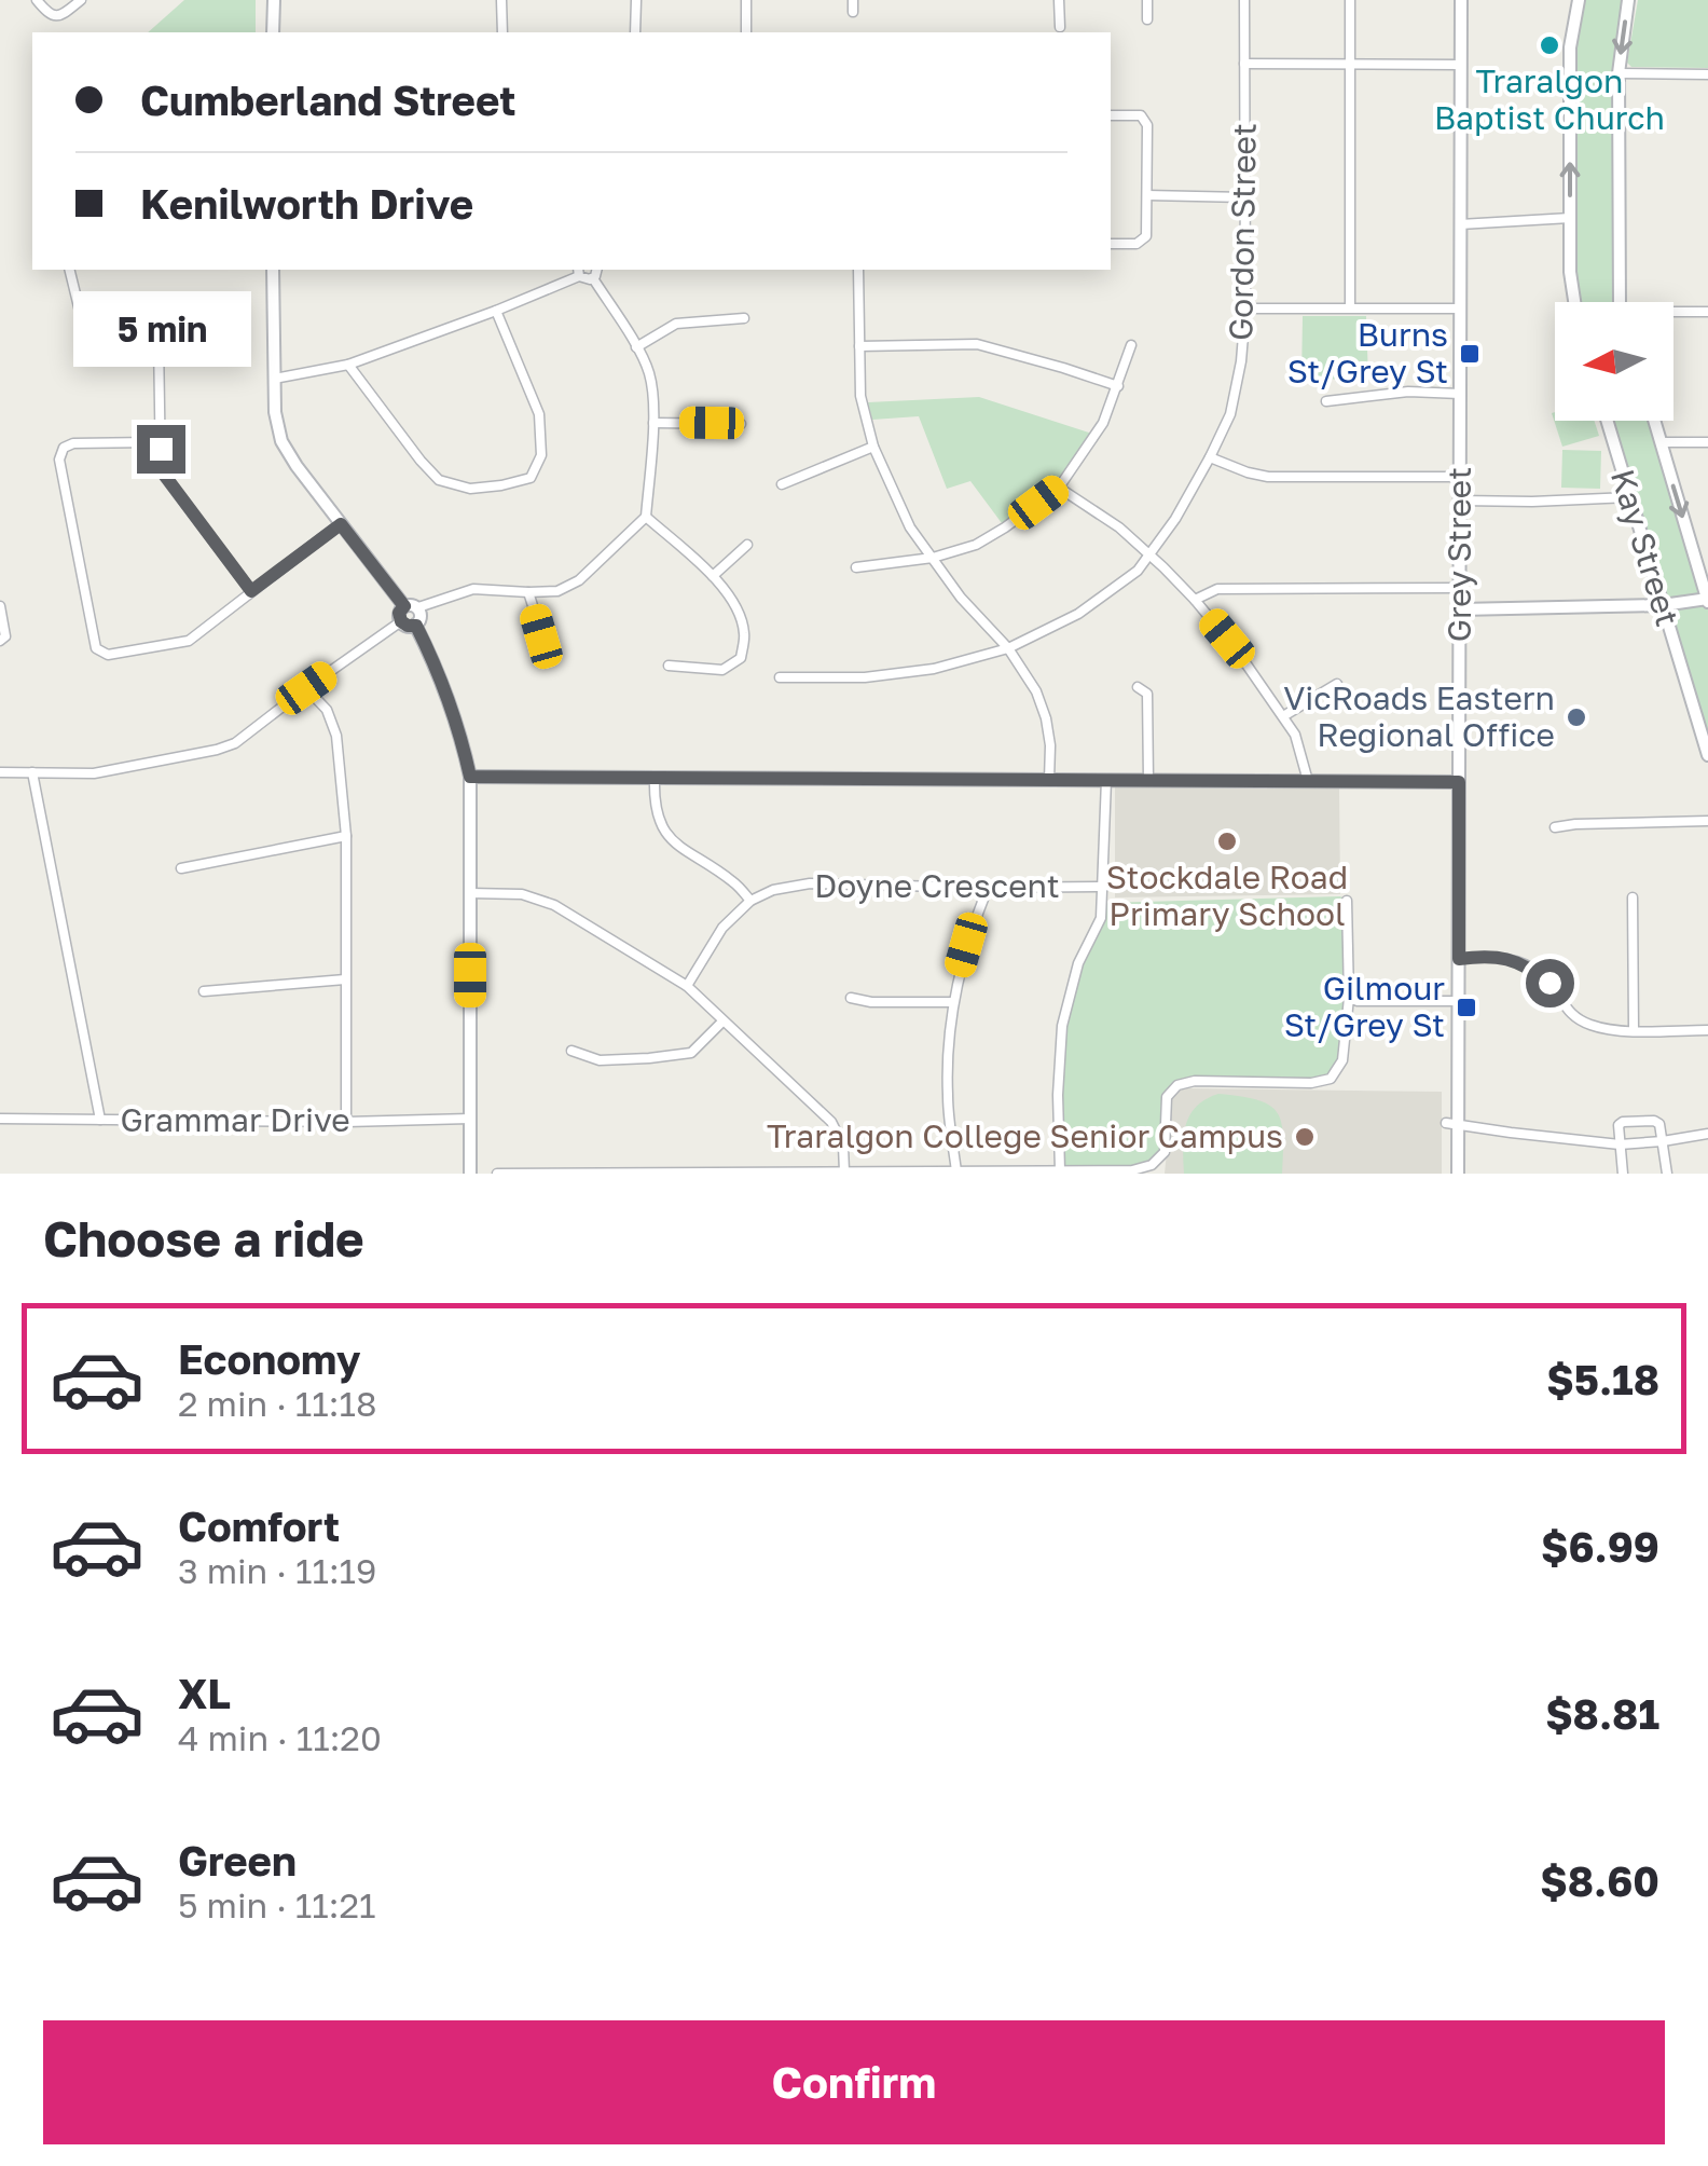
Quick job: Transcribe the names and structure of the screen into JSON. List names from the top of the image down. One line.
{"streets":{"street":["Gordon Street","Kay Street","Grey Street","Doyne Crescent","Grammar Drive"]},"places":{"other":["Traralgon Baptist Church","VicRoads Eastern Regional Office","Stockdale Road Primary School","Traralgon College Senior Campus"],"transit":["Burns St/Grey St","Gilmour St/Grey St"]},"north":"left","page":{"banner":["Cumberland Street","Kenilworth Drive"],"bubble":"5 min","heading":"Choose a ride","list":[{"name":"Economy","note":"2 min · 11:18","value":"$5.18"},{"name":"Comfort","note":"3 min · 11:19","value":"$6.99"},{"name":"XL","note":"4 min · 11:20","value":"$8.81"},{"name":"Green","note":"5 min · 11:21","value":"$8.60"}],"buttons":"Confirm"}}
